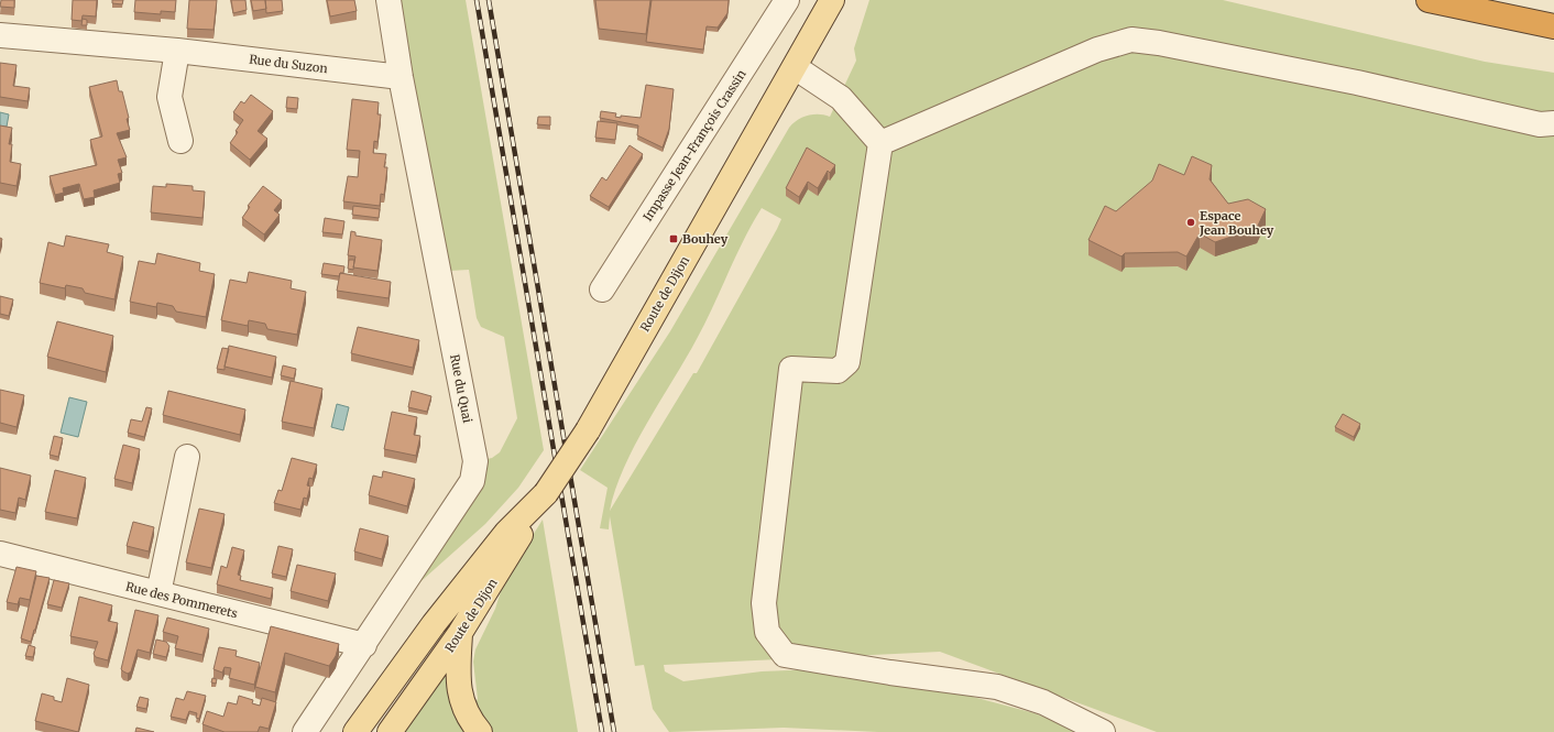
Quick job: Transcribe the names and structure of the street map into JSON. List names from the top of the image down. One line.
{"streets":{"main road":["Route de Dijon"],"street":["Rue du Suzon","Impasse Jean-François Crassin","Rue du Quai","Rue des Pommerets"]},"crossings":[["Rue du Suzon","Rue du Quai"],["Rue du Quai","Rue des Pommerets"]],"places":{"other":["Espace Jean Bouhey"],"transit":["Bouhey"]}}
